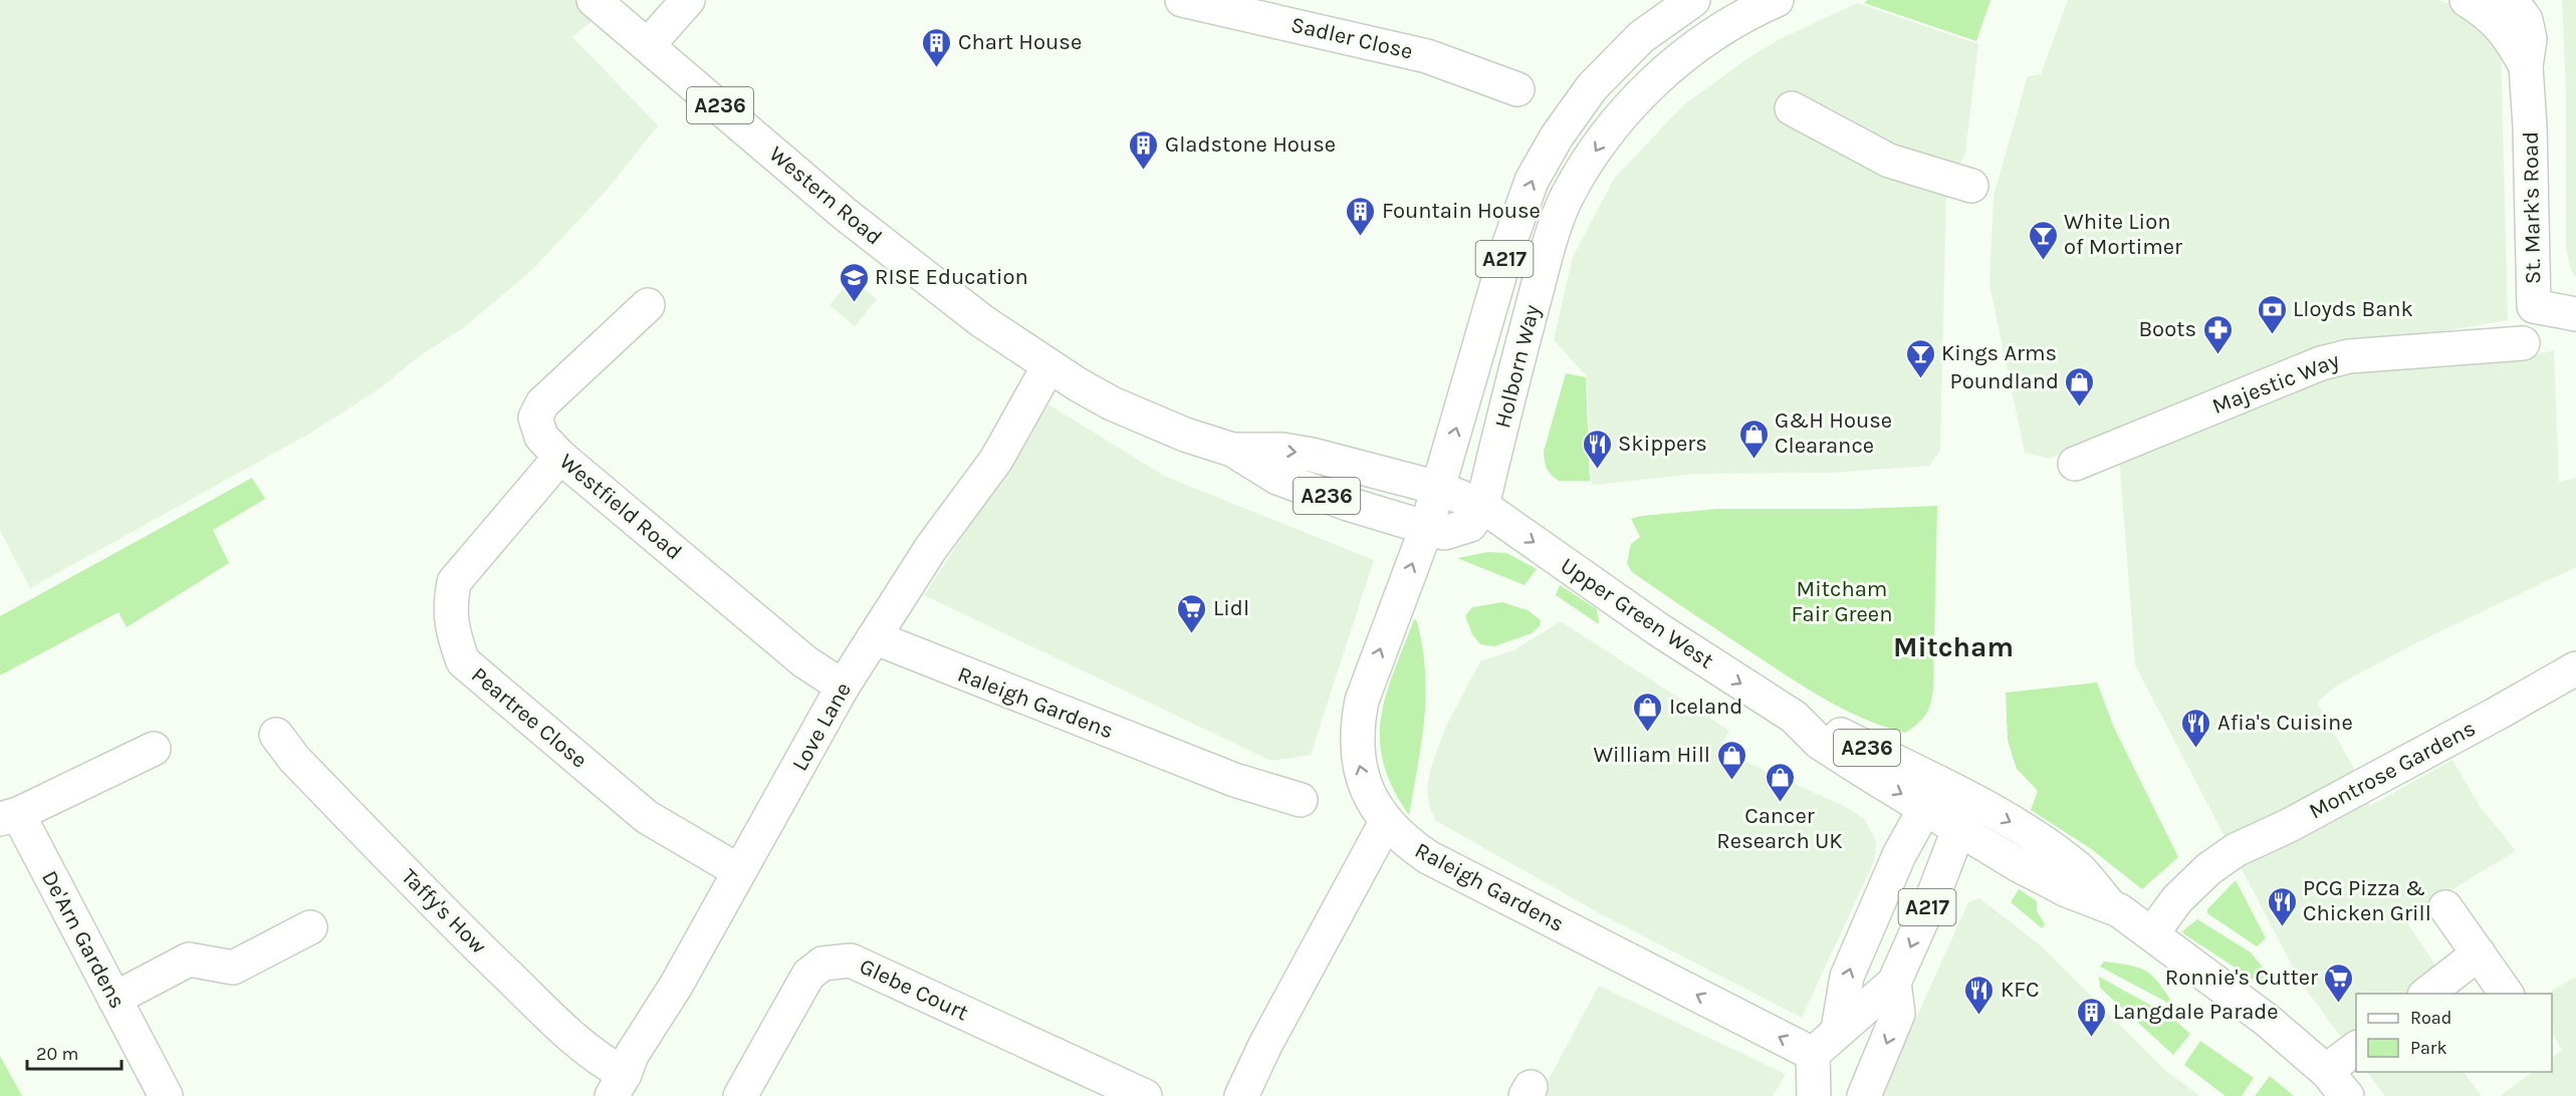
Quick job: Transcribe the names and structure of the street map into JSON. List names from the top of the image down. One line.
{"streets":{"street":["Sadler Close","A236","Western Road","St. Mark's Road","A217","Holborn Way","Majestic Way","Westfield Road","Upper Green West","Raleigh Gardens","Peartree Close","Love Lane","Montrose Gardens","Taffy's How","De'Arn Gardens","Glebe Court"]},"crossings":[["A236","Western Road"],["A236","A217"],["A236","Holborn Way"],["A236","Upper Green West"],["A236","Montrose Gardens"],["Western Road","Holborn Way"],["Western Road","Upper Green West"],["Western Road","Raleigh Gardens"],["Western Road","Love Lane"],["A217","Raleigh Gardens"],["Holborn Way","Upper Green West"],["Holborn Way","Raleigh Gardens"],["Westfield Road","Peartree Close"],["Westfield Road","Love Lane"],["Raleigh Gardens","Love Lane"],["Peartree Close","Love Lane"],["Love Lane","Taffy's How"]],"one_way":["Upper Green West","Raleigh Gardens"],"districts":["Mitcham"],"parks":["Mitcham Fair Green"],"places":{"building":["Chart House","Gladstone House","Fountain House","Langdale Parade"],"bar":["White Lion of Mortimer","Kings Arms"],"school or university":["RISE Education"],"bank":["Lloyds Bank"],"pharmacy":["Boots"],"shop":["Poundland","G&H House Clearance","Iceland","William Hill","Cancer Research UK"],"restaurant":["Skippers","Afia's Cuisine","PCG Pizza & Chicken Grill","KFC"],"supermarket":["Lidl","Ronnie's Cutter"]},"legend":["Road","Park"],"scale_bar":"20 m"}
